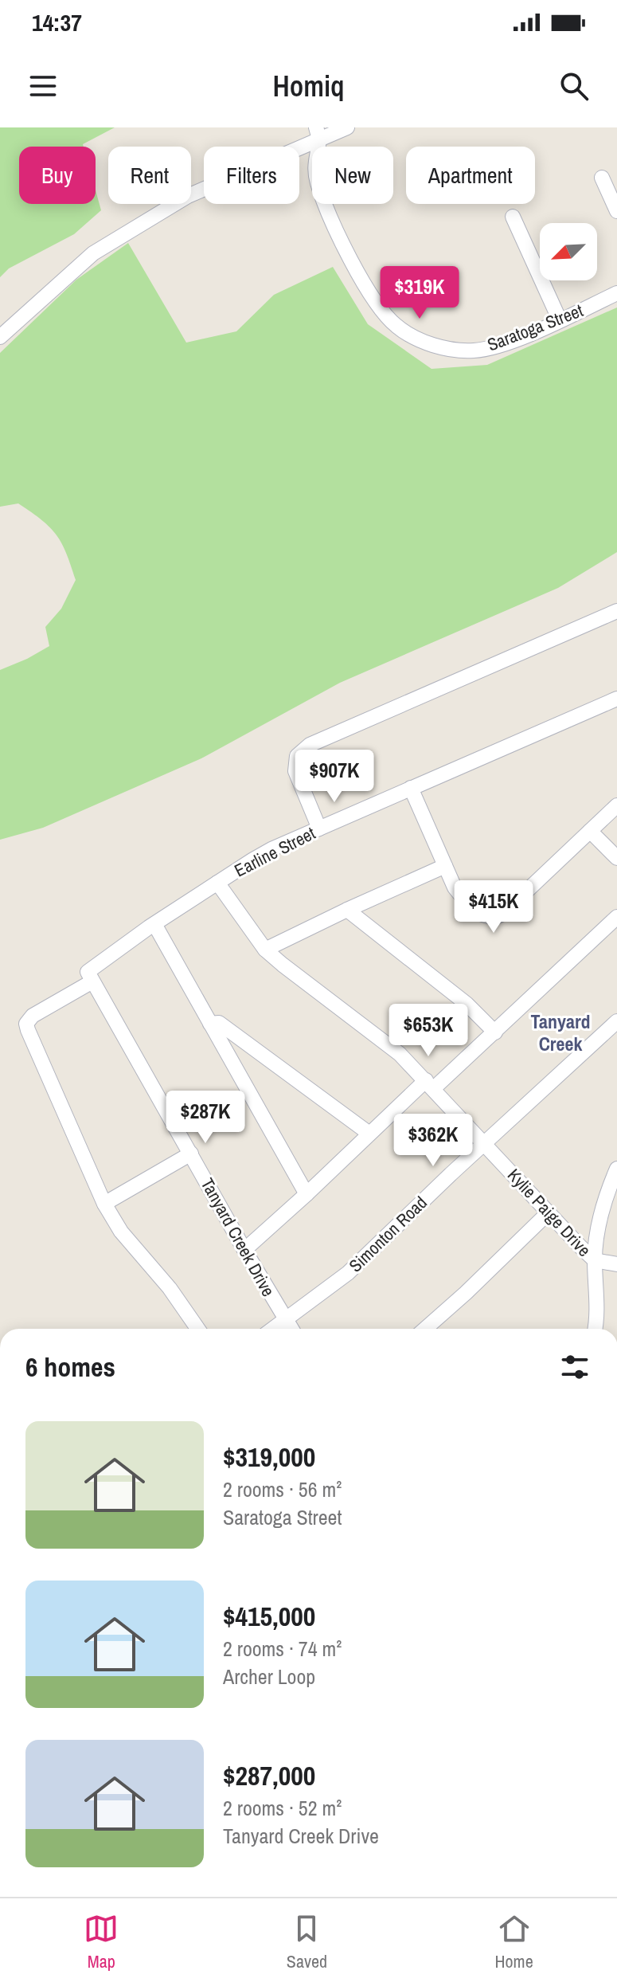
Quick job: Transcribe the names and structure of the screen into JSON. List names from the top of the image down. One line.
{"streets":{"street":["Saratoga Street","Earline Street","Kylie Paige Drive","Simonton Road","Tanyard Creek Drive"]},"crossings":[["Earline Street","Kylie Paige Drive"],["Earline Street","Tanyard Creek Drive"],["Kylie Paige Drive","Simonton Road"],["Simonton Road","Tanyard Creek Drive"]],"districts":["Tanyard Creek"],"north":"bottom left","page":{"status":"14:37","header":"Homiq","chip":["Buy","Rent","Filters","New","Apartment"],"price":["$319K","$907K","$415K","$653K","$287K","$362K"],"heading":"6 homes","list":[{"name":"$319,000","note":"2 rooms · 56 m² · Saratoga Street"},{"name":"$415,000","note":"2 rooms · 74 m² · Archer Loop"},{"name":"$287,000","note":"2 rooms · 52 m² · Tanyard Creek Drive"}],"tabs":["Map","Saved","Home"]}}
